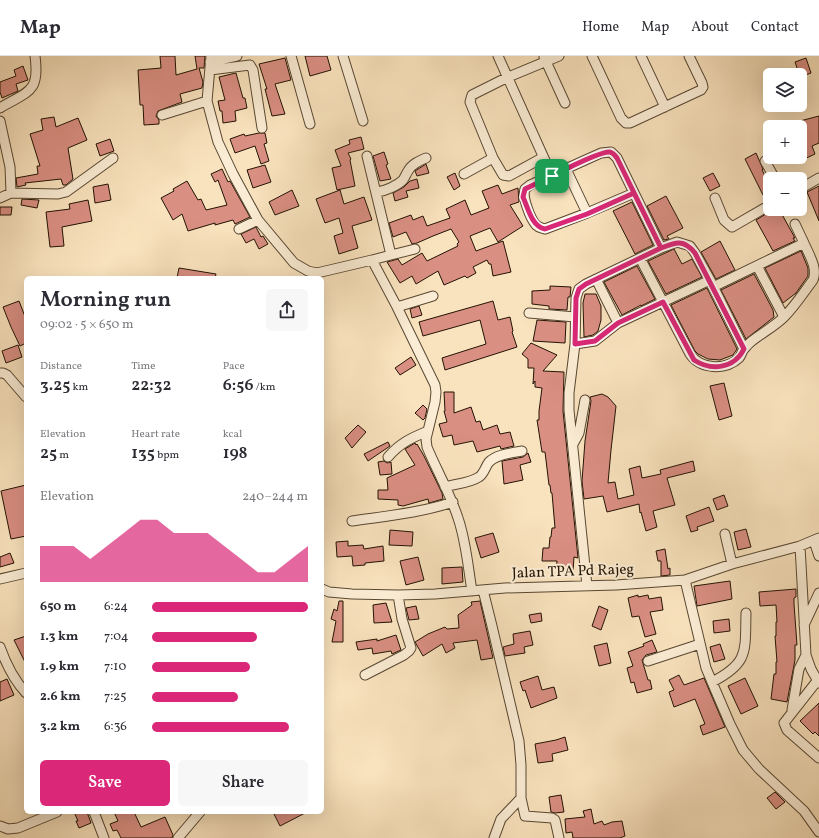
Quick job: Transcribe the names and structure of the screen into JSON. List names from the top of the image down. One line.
{"streets":{"street":["Jalan TPA Pd Rajeg"]},"page":{"header":"Map","nav":["Home","Map","About","Contact"],"map_buttons":["+","−"],"heading":["Morning run","09:02 · 5 × 650 m"],"stats":[["Distance","3.25 km"],["Time","22:32"],["Pace","6:56 /km"],["Elevation","25 m"],["Heart rate","135 bpm"],["kcal","198"]],"chart":["Elevation","240–244 m"],"list":[{"name":"650 m","note":"6:24"},{"name":"1.3 km","note":"7:04"},{"name":"1.9 km","note":"7:10"},{"name":"2.6 km","note":"7:25"},{"name":"3.2 km","note":"6:36"}],"buttons":["Save","Share"]}}
